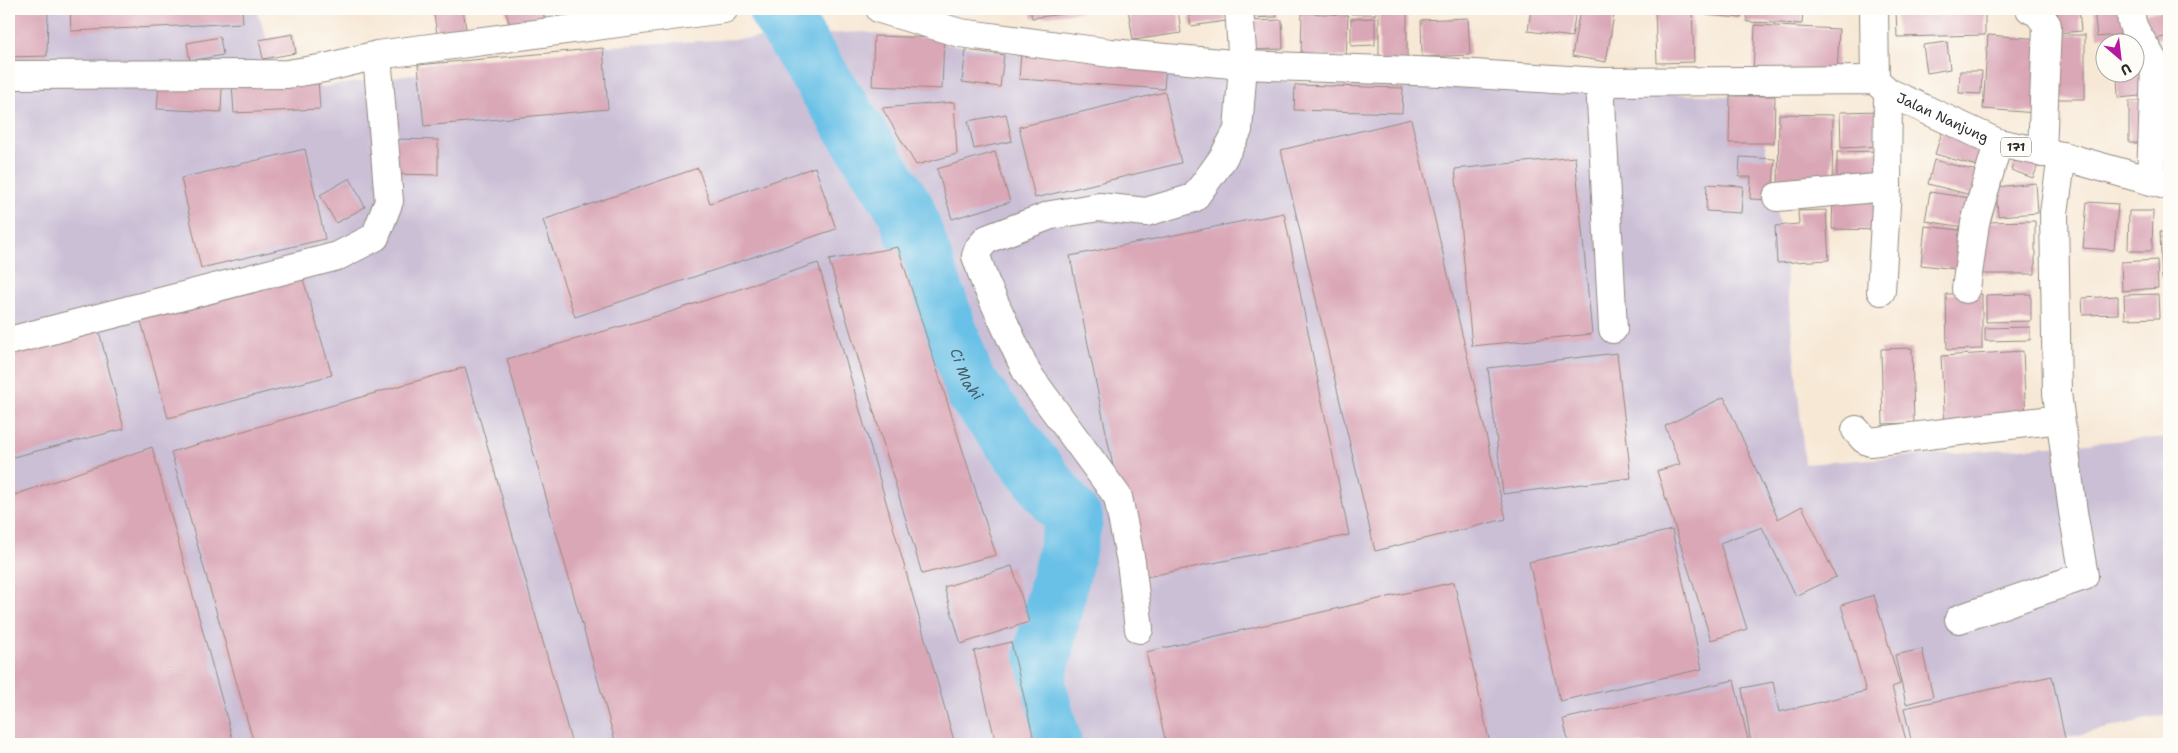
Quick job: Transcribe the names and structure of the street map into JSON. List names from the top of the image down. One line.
{"streets":{"street":["Jalan Nanjung","171"]},"water":["Ci Mahi"],"north":"bottom right"}
